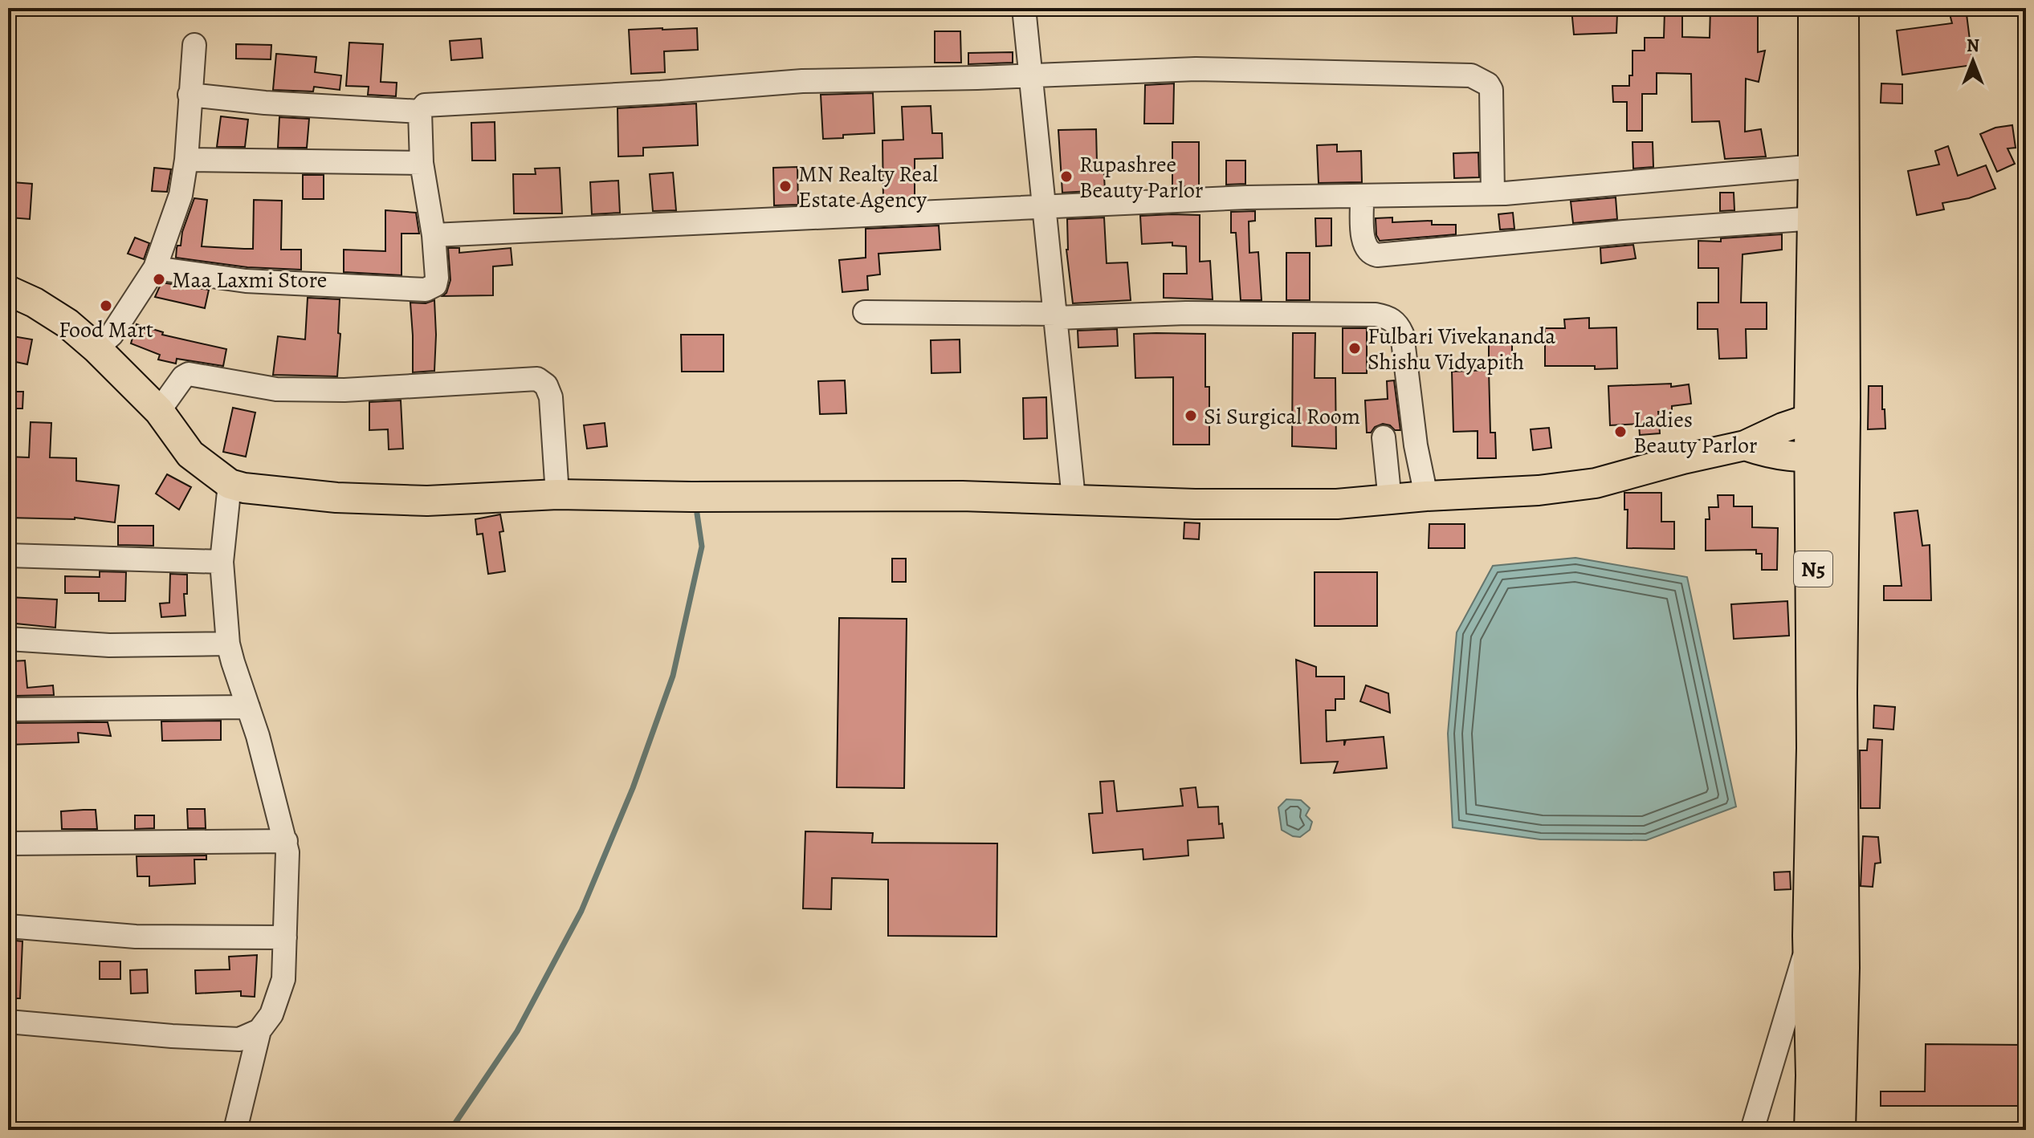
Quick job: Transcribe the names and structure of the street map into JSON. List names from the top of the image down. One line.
{"streets":{"highway":["N5"]},"places":["Rupashree Beauty Parlor","MN Realty Real Estate Agency","Maa Laxmi Store","Food Mart","Fulbari Vivekananda Shishu Vidyapith","Si Surgical Room","Ladies Beauty Parlor"],"north":"top"}
